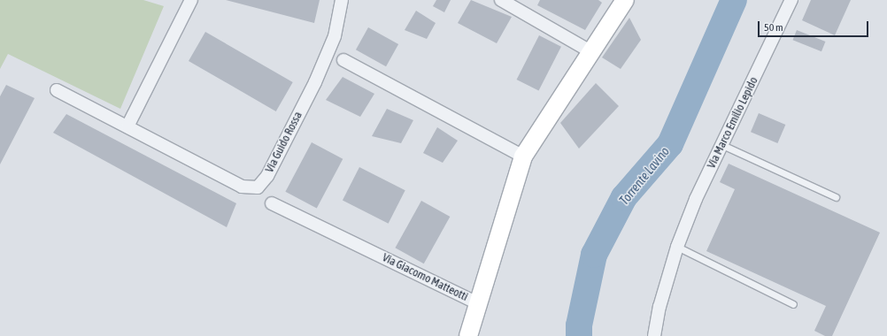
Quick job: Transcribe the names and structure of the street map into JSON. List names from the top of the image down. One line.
{"streets":{"street":["Via Marco Emilio Lepido","Via Guido Rossa","Via Giacomo Matteotti"]},"water":["Torrente Lavino"],"scale_bar":"50 m"}
